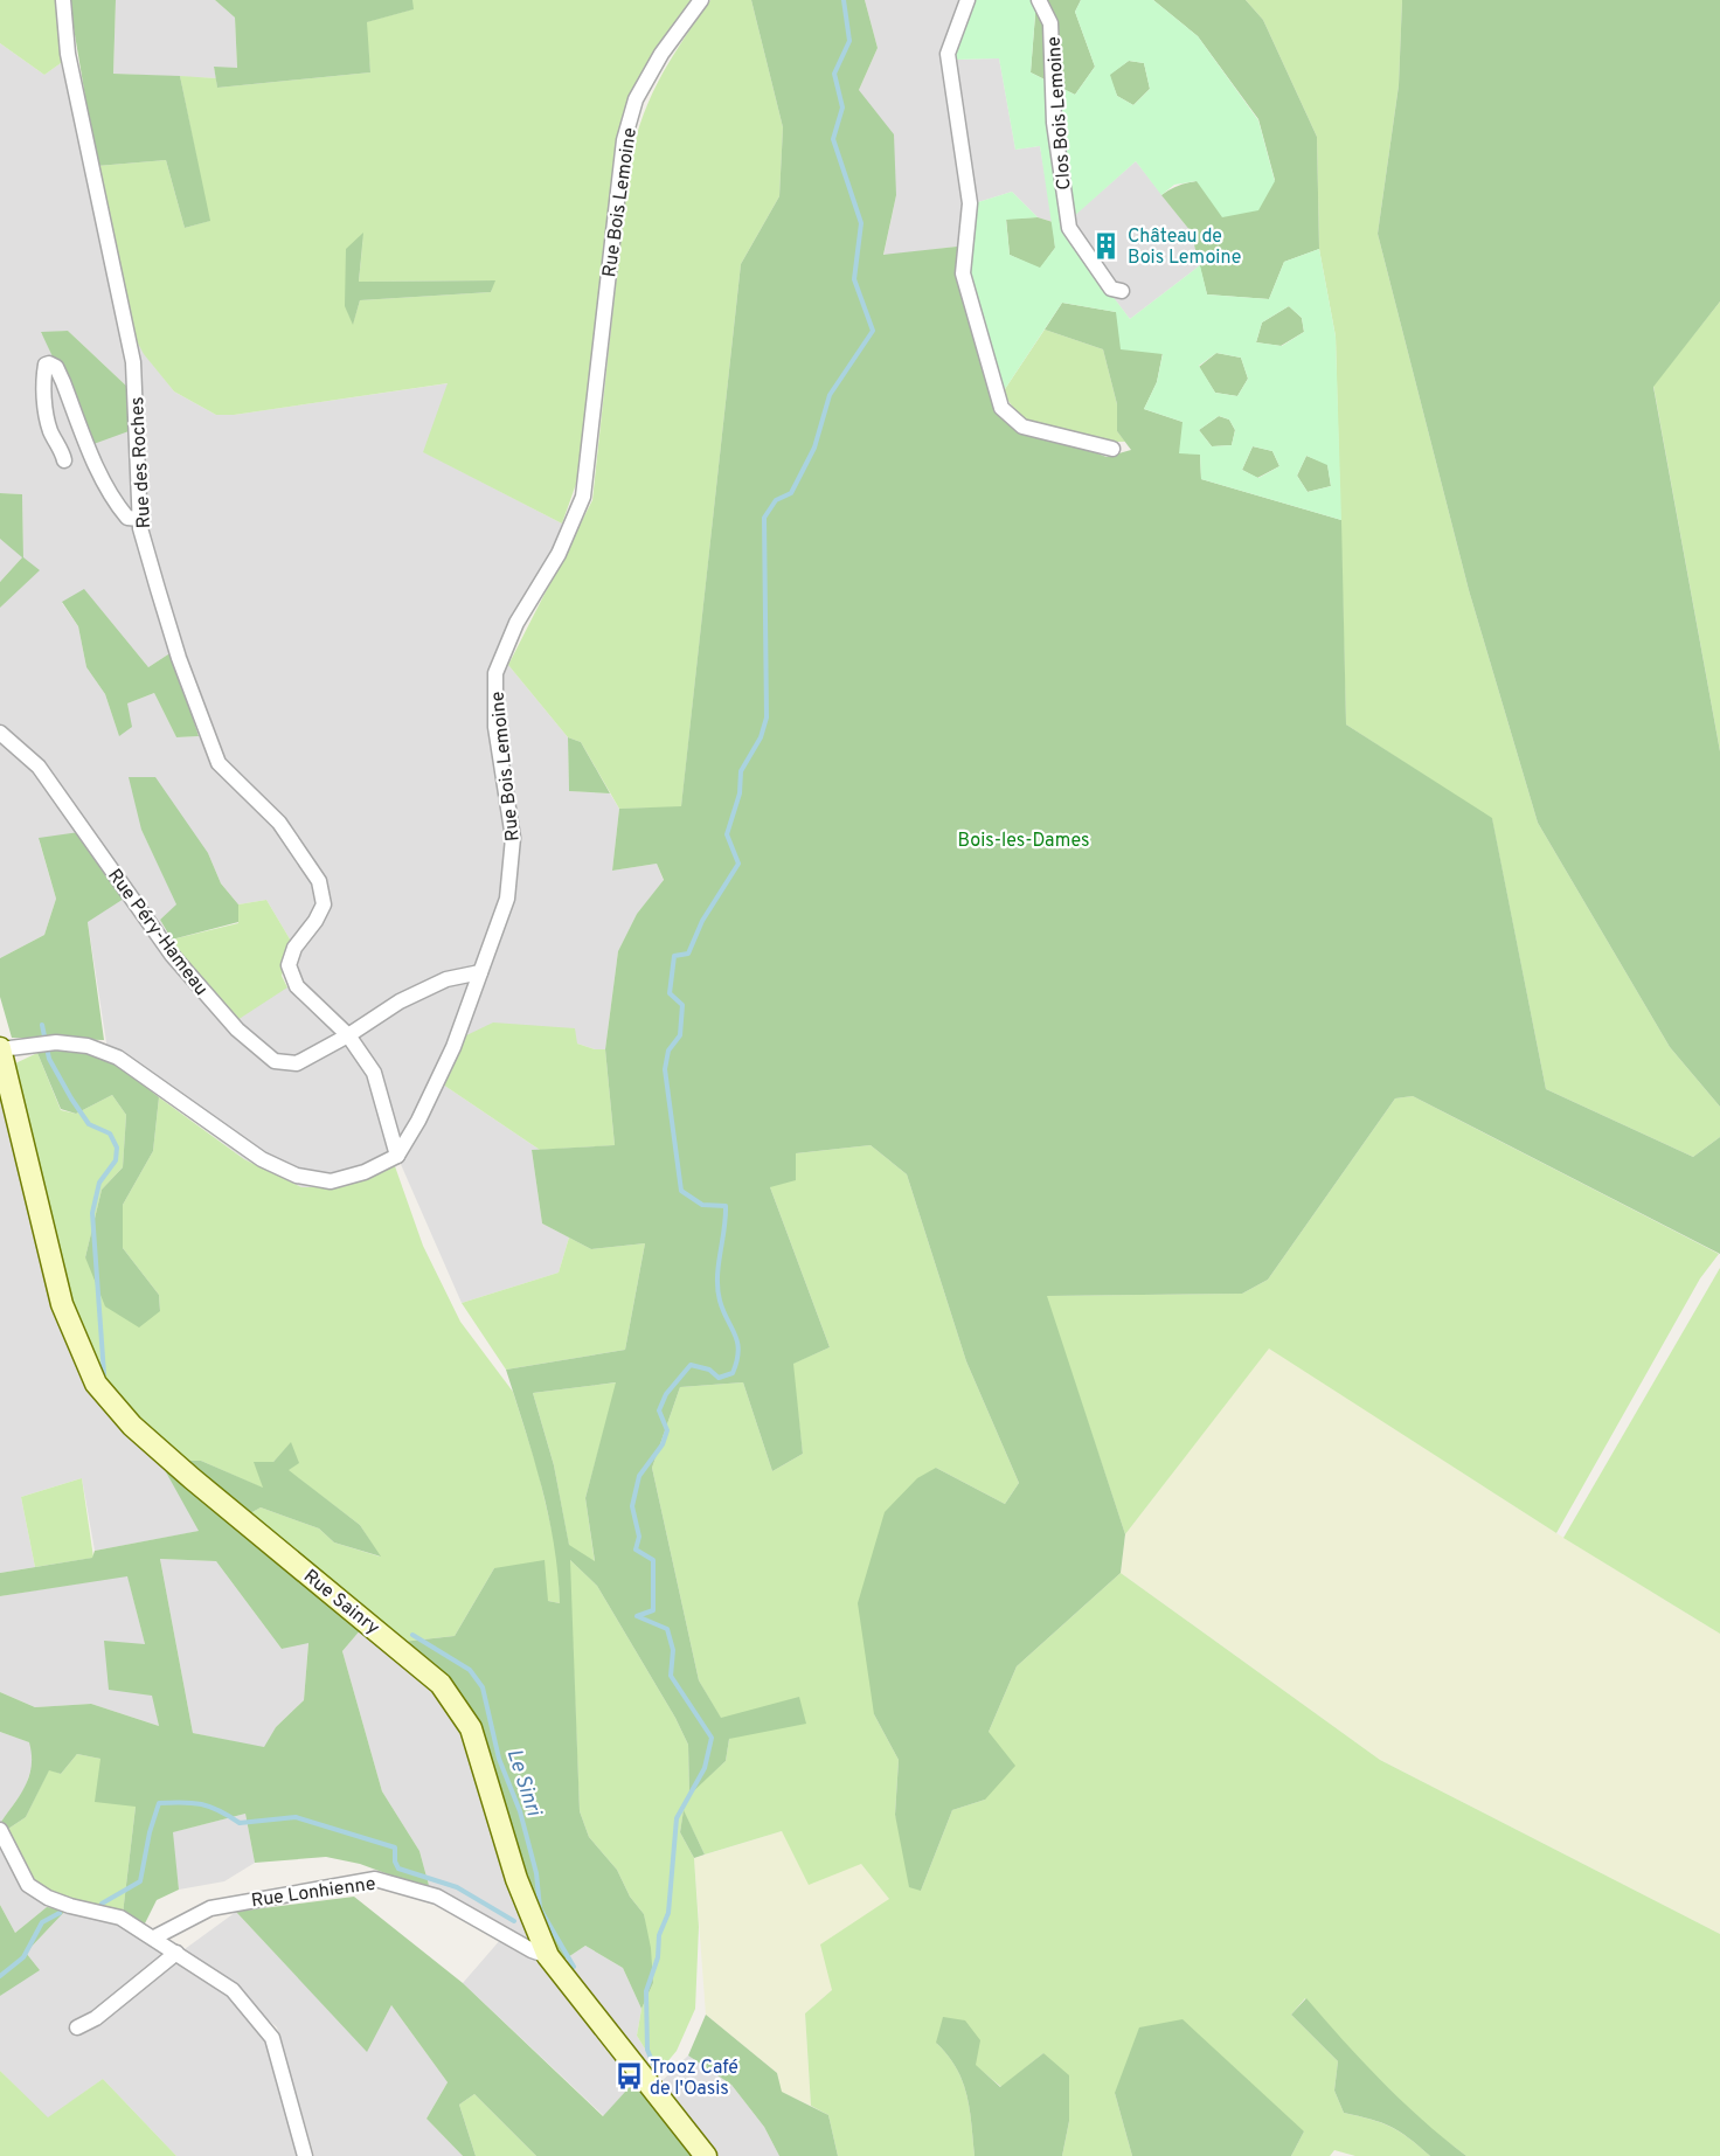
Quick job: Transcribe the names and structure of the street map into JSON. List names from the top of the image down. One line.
{"streets":{"street":["Clos Bois Lemoine","Rue Bois Lemoine","Rue des Roches","Rue Péry-Hameau","Rue Sainry","Rue Lonhienne"]},"crossings":[["Rue Bois Lemoine","Rue Péry-Hameau"],["Rue des Roches","Rue Péry-Hameau"],["Rue Sainry","Rue Lonhienne"]],"water":["Le Sinri"],"parks":["Bois-les-Dames"],"places":{"building":["Château de Bois Lemoine"],"bus stop":["Trooz Café de l'Oasis"]}}
